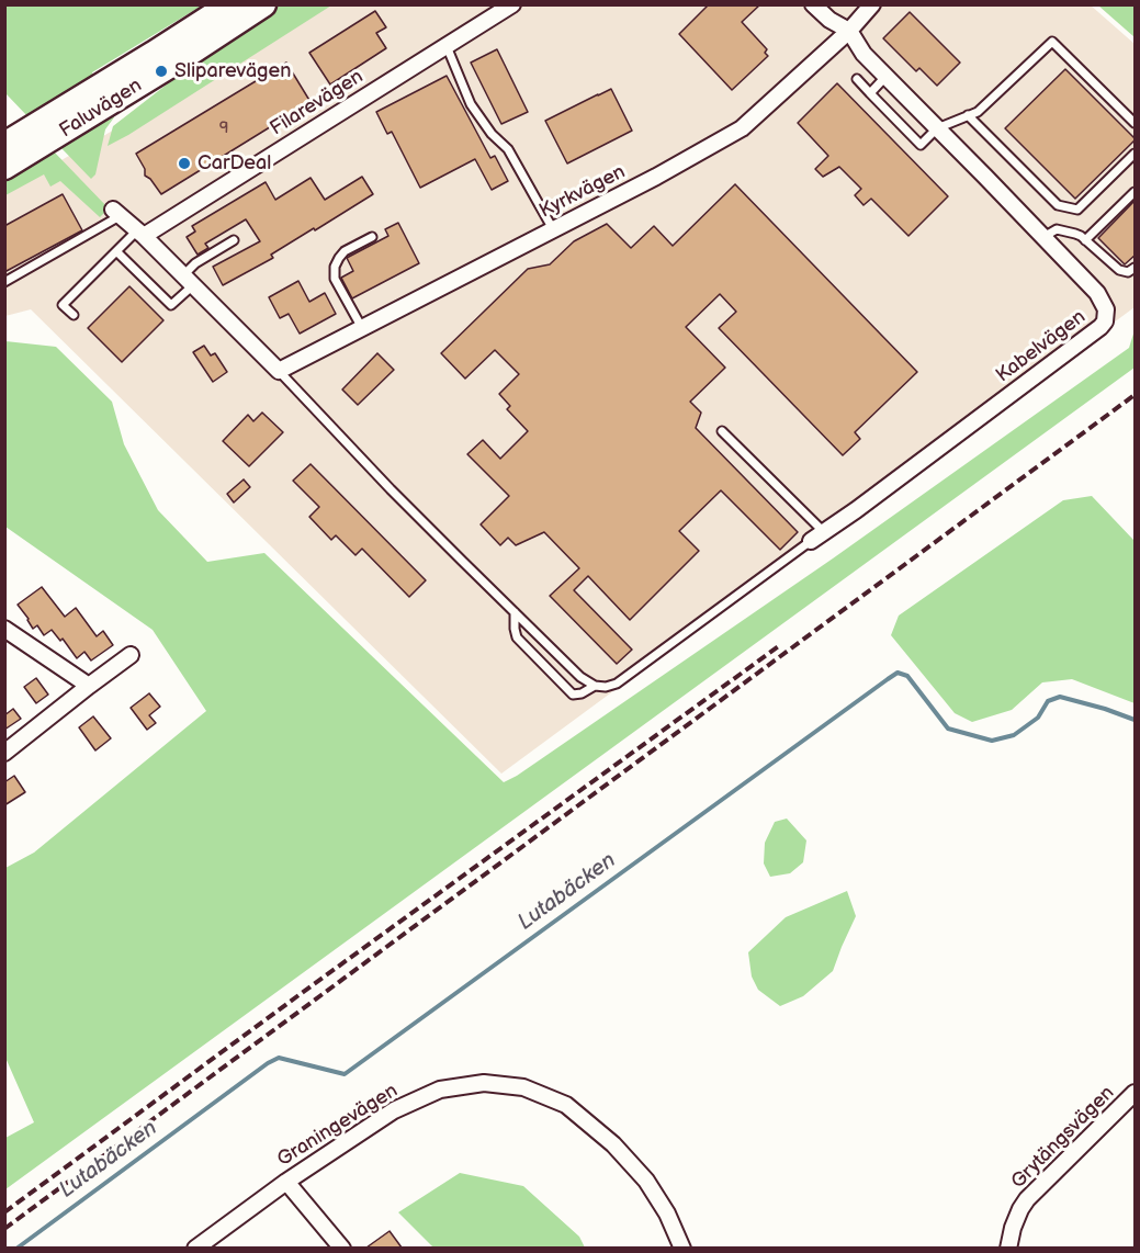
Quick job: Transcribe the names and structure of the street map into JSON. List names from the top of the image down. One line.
{"streets":{"highway":["Faluvägen"],"street":["Filarevägen","Kyrkvägen","Kabelvägen","Graningevägen","Grytängsvägen"]},"crossings":[["Kyrkvägen","Kabelvägen"]],"water":["Lutabäcken"],"places":["Sliparevägen","CarDeal"],"house_numbers":["9"]}
